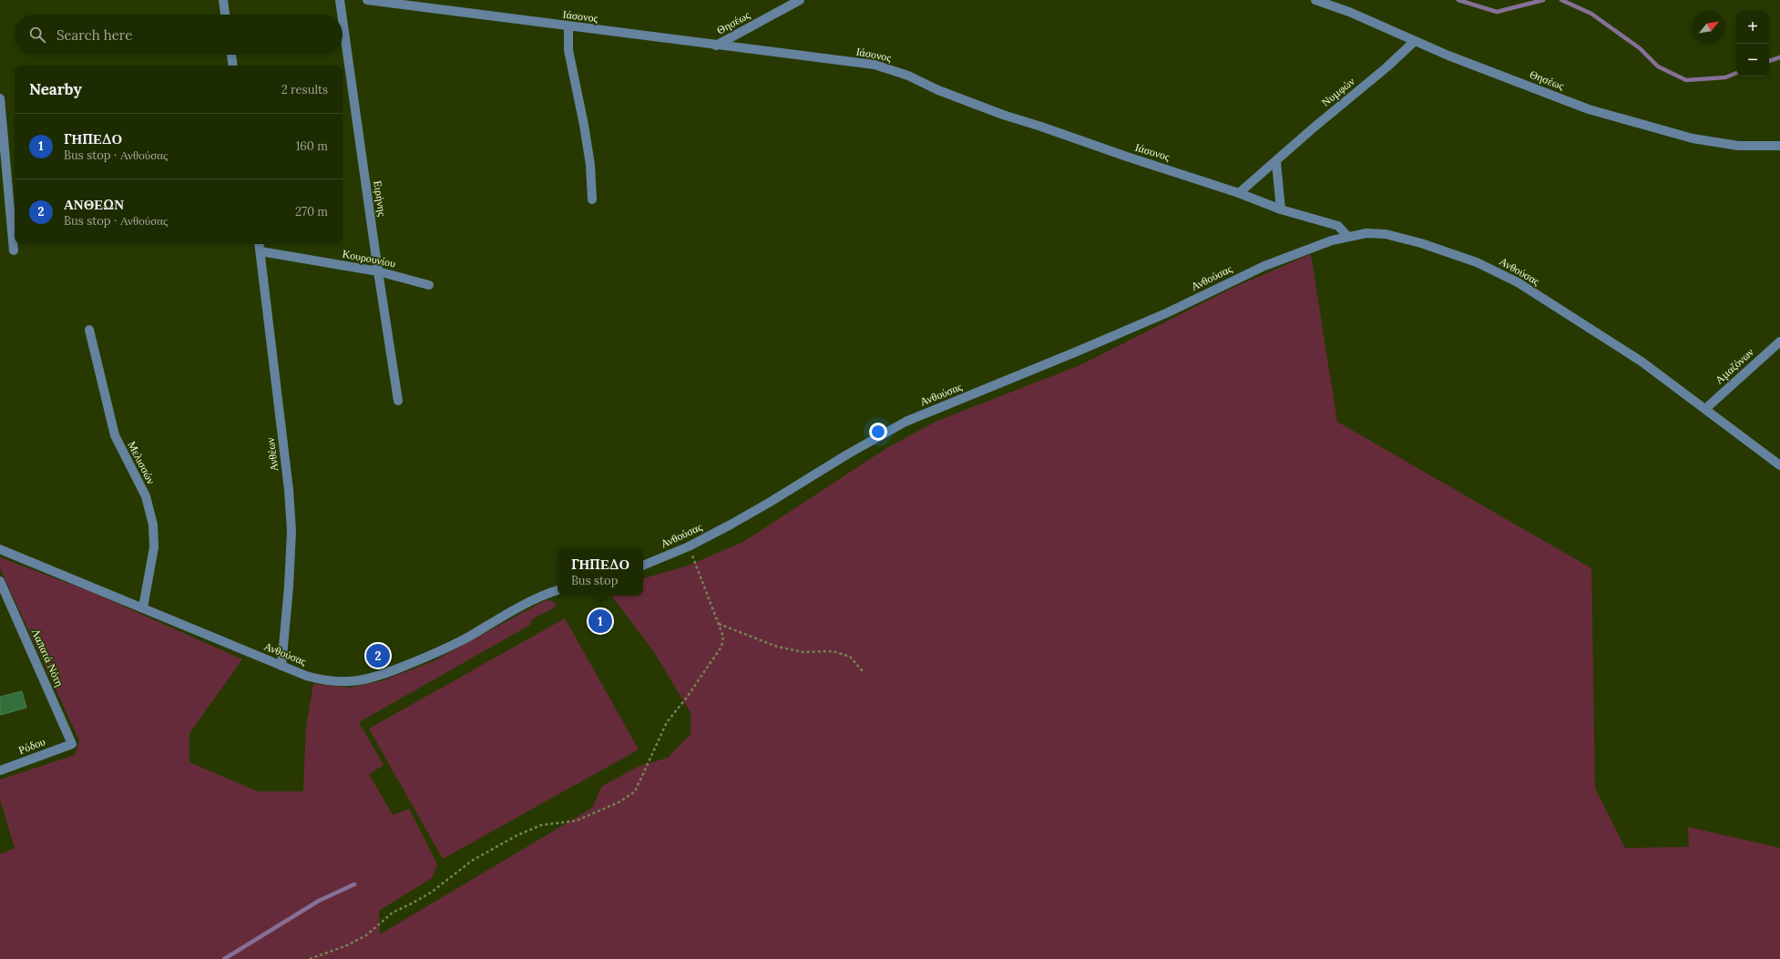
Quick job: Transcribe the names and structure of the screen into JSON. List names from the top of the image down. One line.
{"streets":{"street":["Ιάσονος","Θησέως","Νυμφών","Ειρήνης","Κουρουνίου","Ανθούσας","Αμαζόνων","Ανθέων","Μελισσών","Λαπατά Νότη","Ρόδου"]},"crossings":[["Ιάσονος","Θησέως"],["Ιάσονος","Νυμφών"],["Ιάσονος","Ανθούσας"],["Θησέως","Νυμφών"],["Ειρήνης","Κουρουνίου"],["Κουρουνίου","Ανθέων"],["Ανθούσας","Αμαζόνων"],["Ανθούσας","Ανθέων"],["Ανθούσας","Μελισσών"],["Λαπατά Νότη","Ρόδου"]],"north":"top right","page":{"map_buttons":["+","−"],"search":"Search here","heading":["Nearby","2 results"],"list":[{"mark":"1","name":"ΓΗΠΕΔΟ","note":"Bus stop · Ανθούσας","value":"160 m"},{"mark":"2","name":"ΑΝΘΕΩΝ","note":"Bus stop · Ανθούσας","value":"270 m"}],"popup":["ΓΗΠΕΔΟ","Bus stop"],"pins":["1","2"]}}
